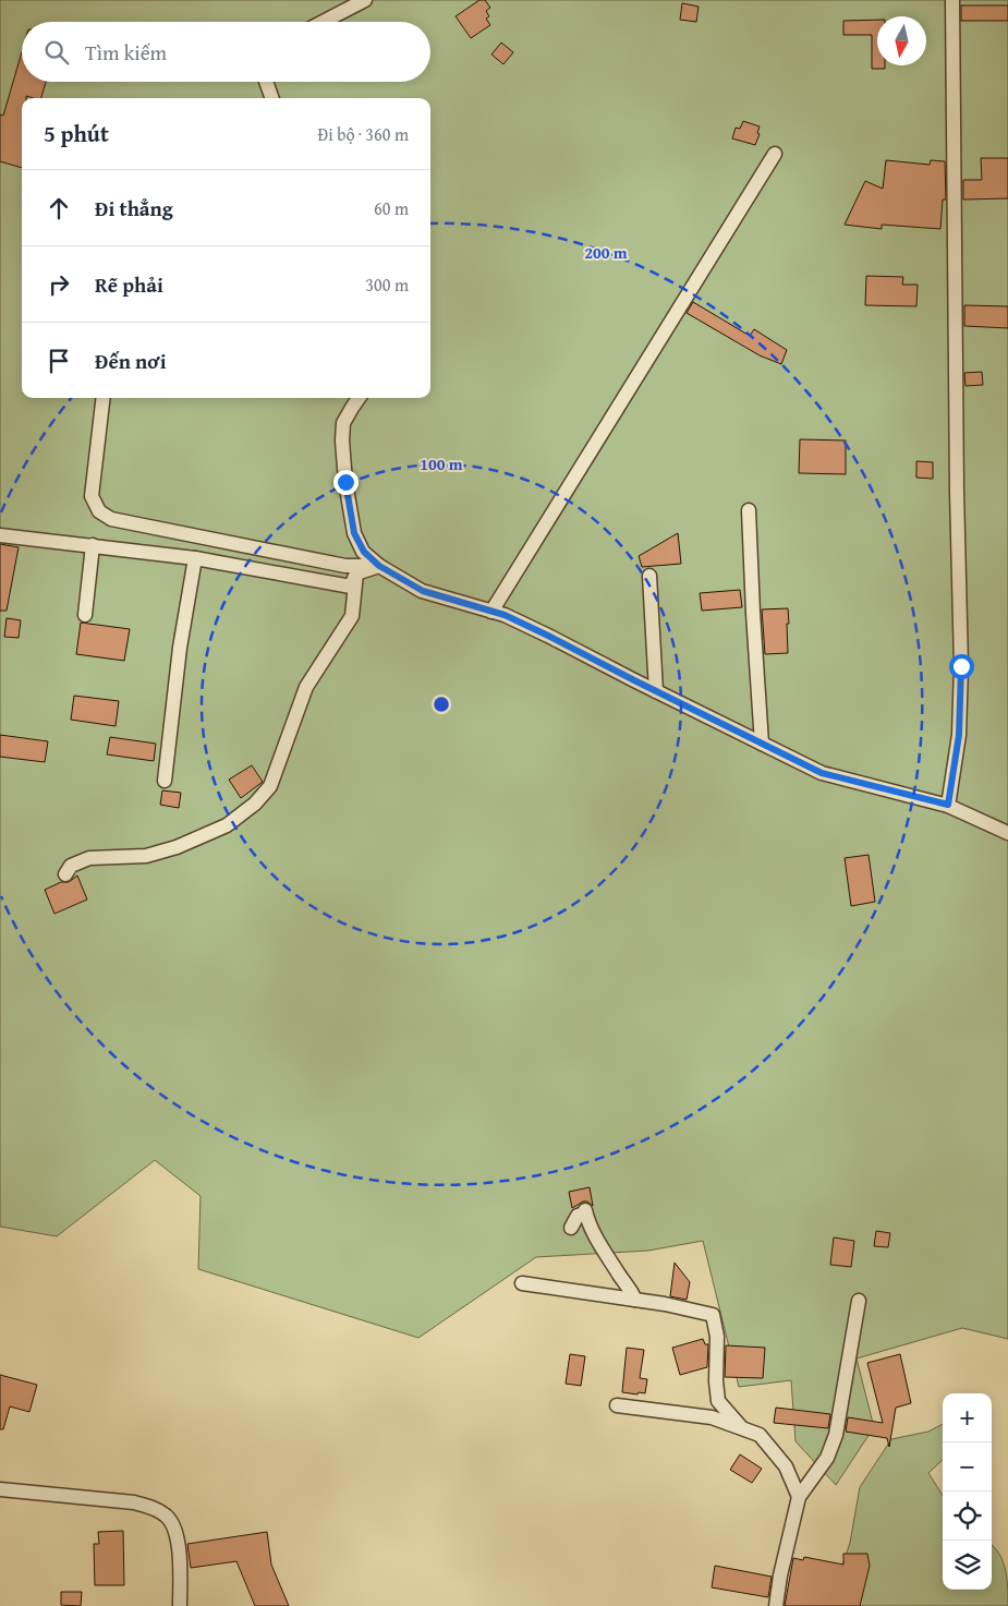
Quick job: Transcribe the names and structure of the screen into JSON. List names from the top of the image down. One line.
{"north":"bottom","page":{"search":"Tìm kiếm","heading":["5 phút","Đi bộ · 360 m"],"list":[["Đi thẳng","60 m"],["Rẽ phải","300 m"],"Đến nơi"],"map_buttons":["+","−"]},"rings":["200 m","100 m"]}
